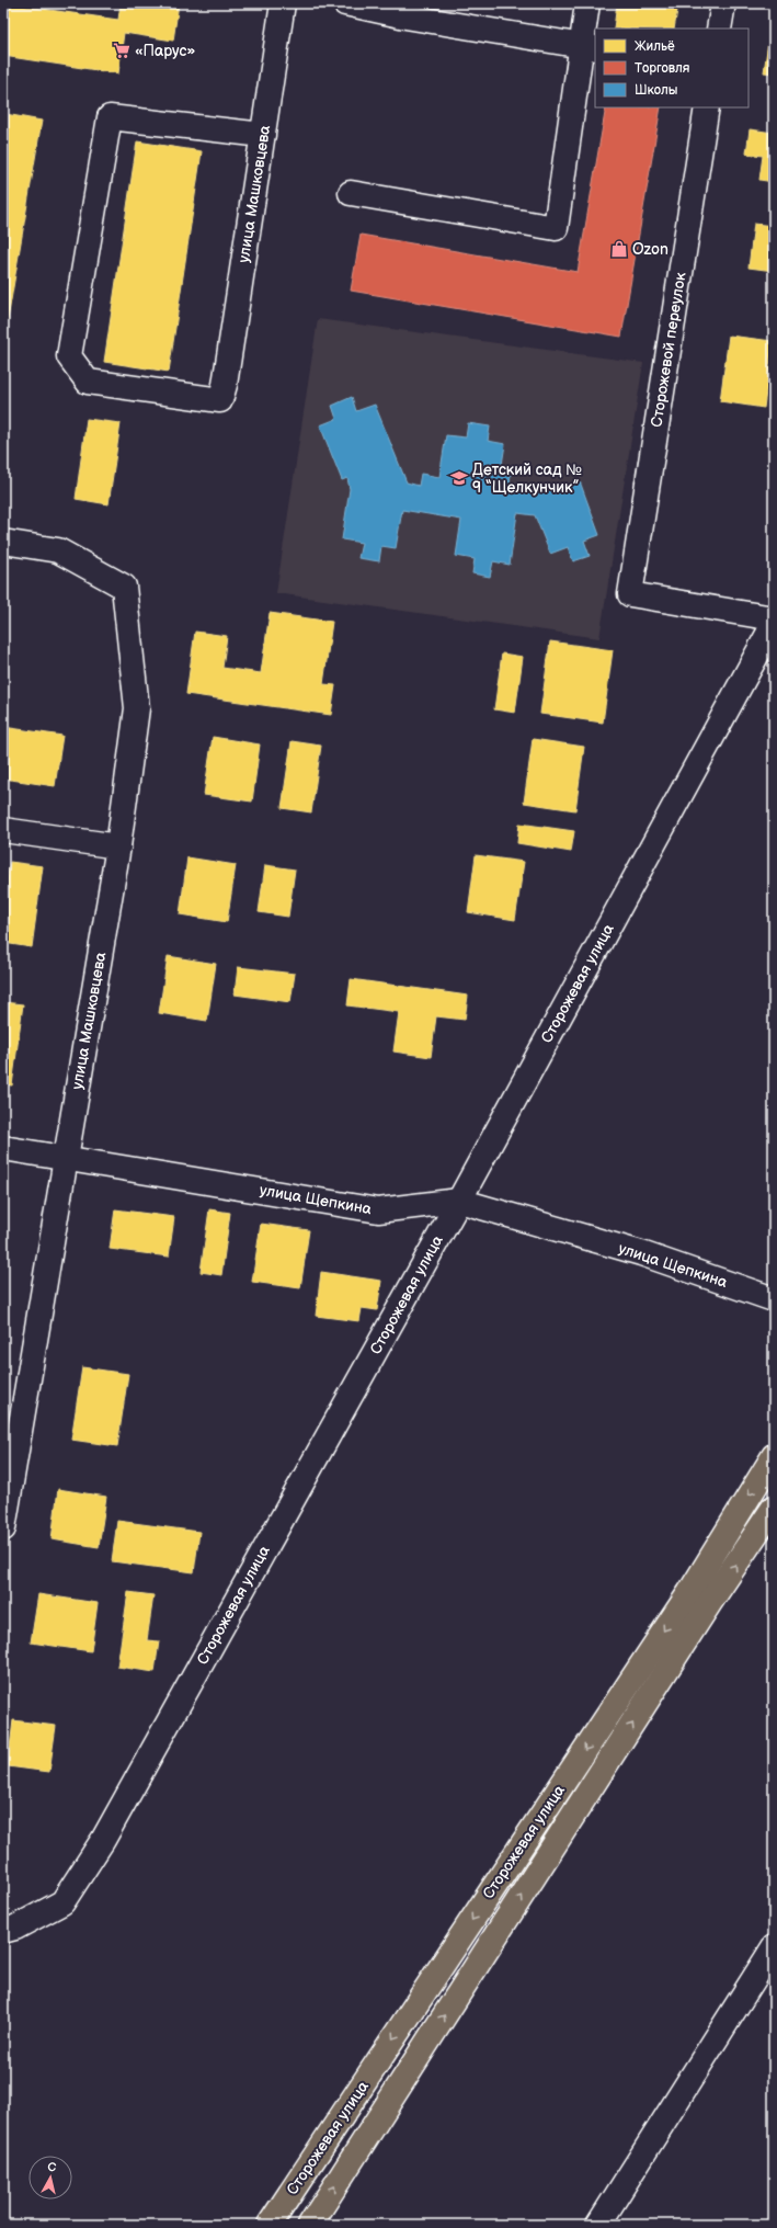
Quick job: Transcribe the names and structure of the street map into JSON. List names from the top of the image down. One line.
{"streets":{"main road":["Сторожевая улица"],"street":["улица Машковцева","Сторожевой переулок","улица Щепкина"]},"crossings":[["улица Машковцева","улица Щепкина"],["Сторожевая улица","улица Щепкина"]],"places":{"supermarket":["«Парус»"],"shop":["Ozon"],"school or university":["Детский сад № 9 “Щелкунчик”"]},"legend":["Жильё","Торговля","Школы"],"north":"top"}
